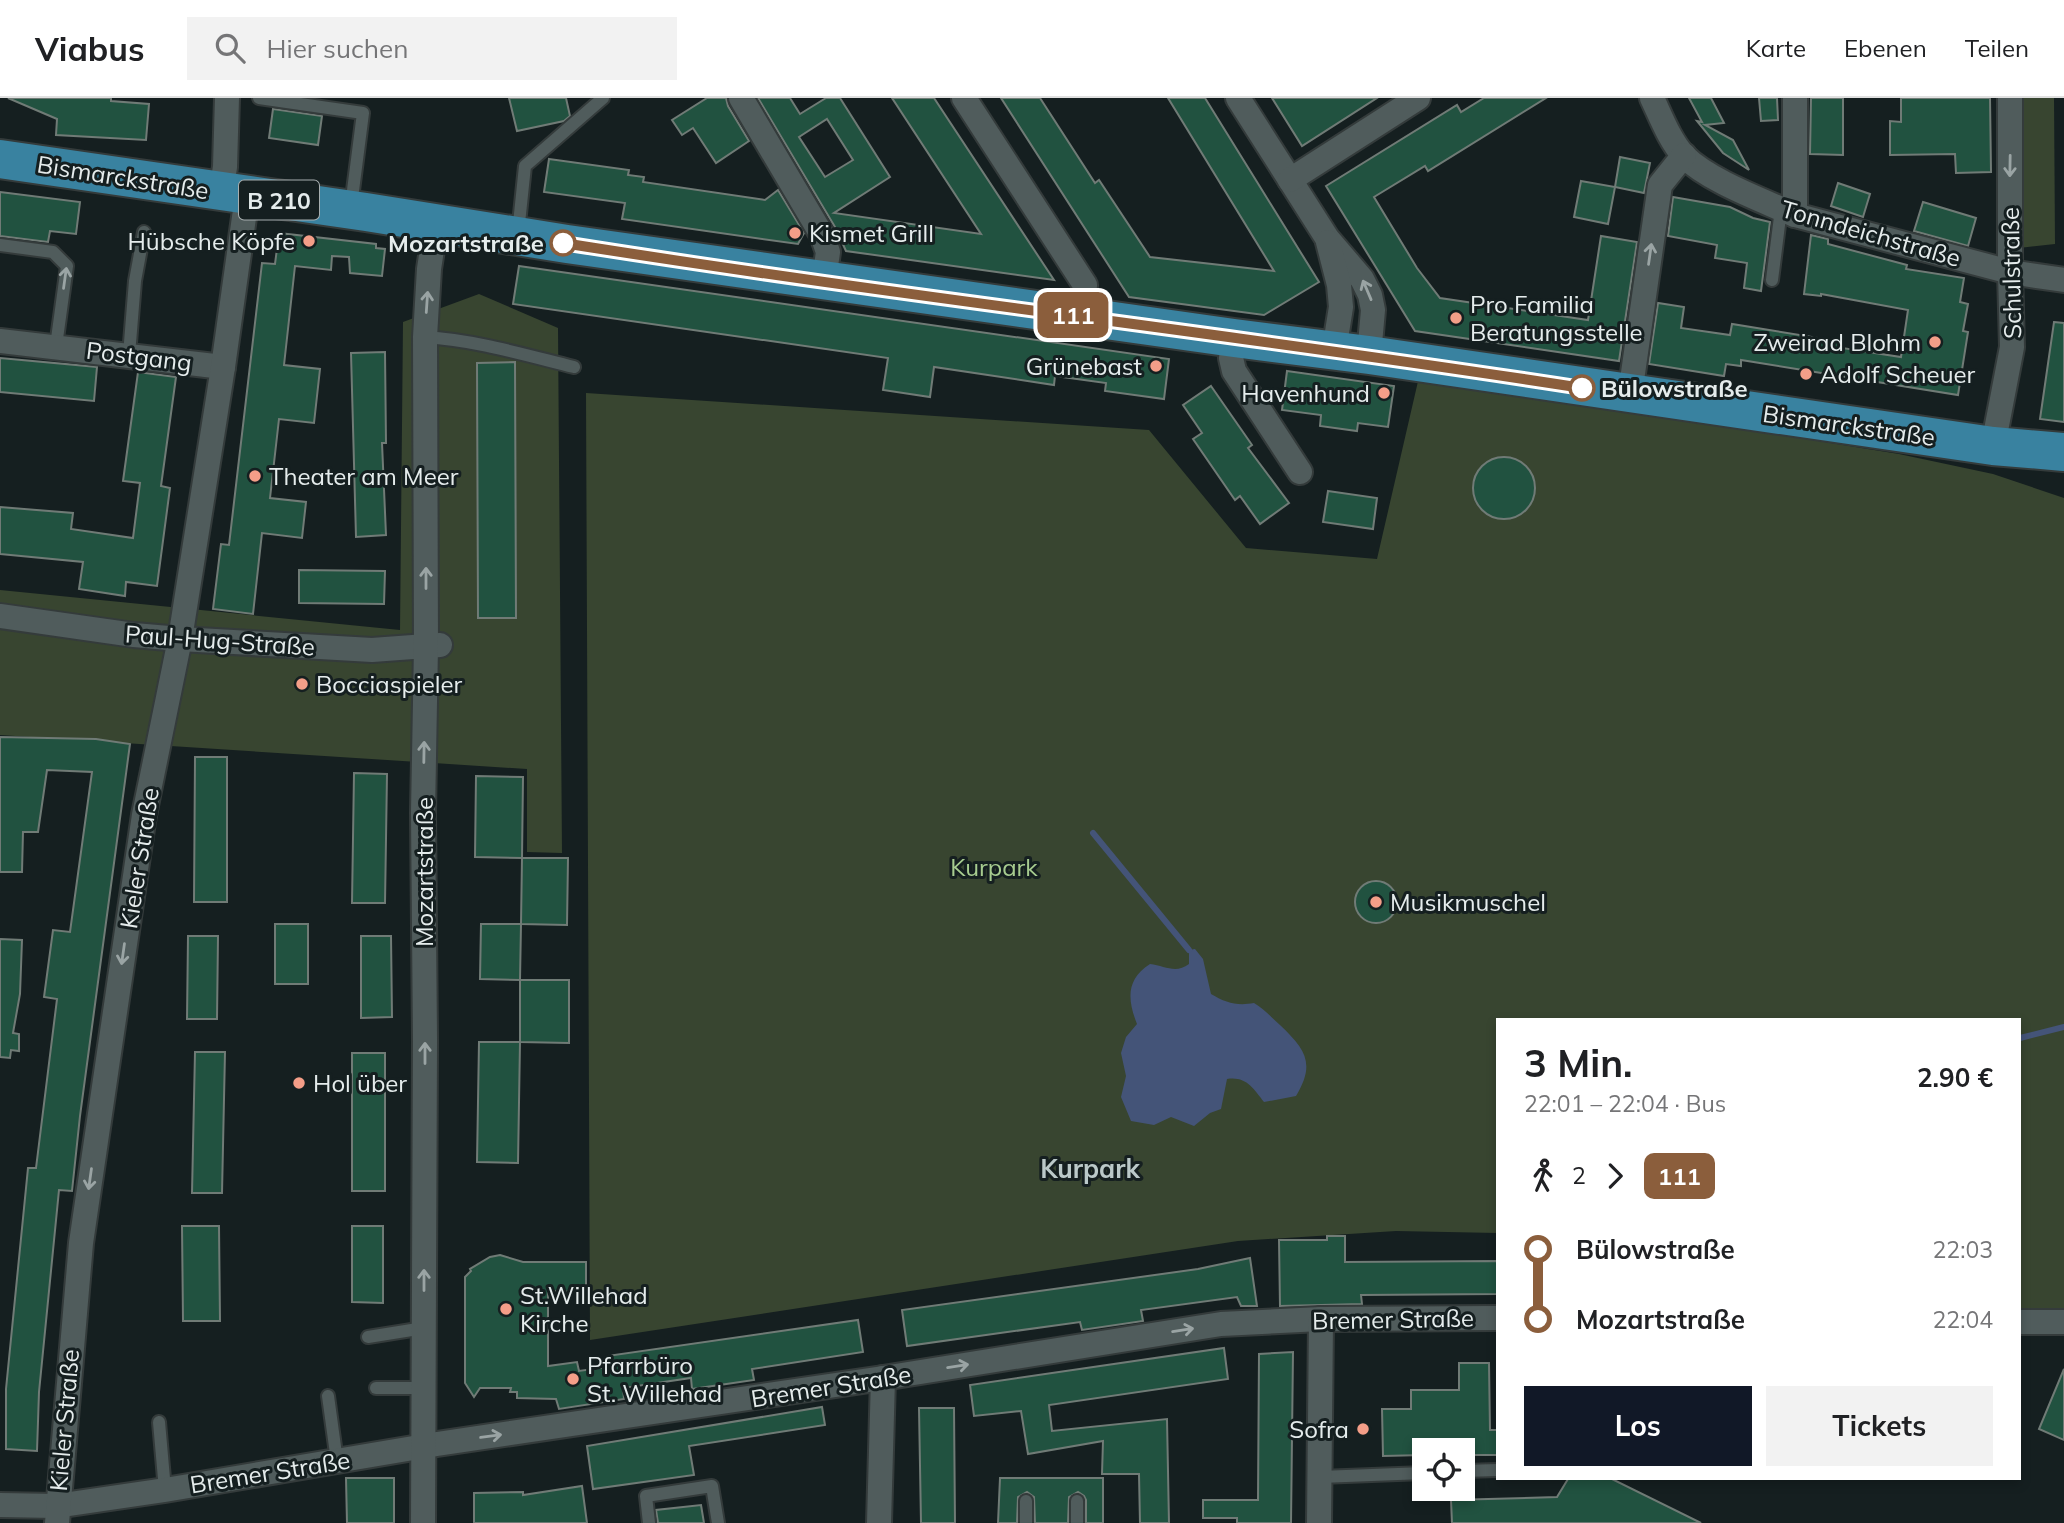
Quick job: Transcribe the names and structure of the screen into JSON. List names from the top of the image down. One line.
{"streets":{"main road":["Bismarckstraße","B 210"],"street":["Tonndeichstraße","Schulstraße","Postgang","Paul-Hug-Straße","Kieler Straße","Mozartstraße","Bremer Straße"]},"crossings":[["Bismarckstraße","Schulstraße"],["Bismarckstraße","Kieler Straße"],["Bismarckstraße","Mozartstraße"],["Tonndeichstraße","Schulstraße"],["Postgang","Kieler Straße"],["Paul-Hug-Straße","Kieler Straße"],["Paul-Hug-Straße","Mozartstraße"],["Kieler Straße","Bremer Straße"],["Mozartstraße","Bremer Straße"]],"one_way":["Kieler Straße","Mozartstraße","Bremer Straße"],"districts":["Kurpark"],"parks":["Kurpark"],"places":["Kismet Grill","Hübsche Köpfe","Mozartstraße","Pro Familia Beratungsstelle","Zweirad Blohm","Grünebast","Adolf Scheuer","Bülowstraße","Havenhund","Theater am Meer","Bocciaspieler","Musikmuschel","Hol über","St.Willehad Kirche","Pfarrbüro St. Willehad","Sofra"],"lines":["bus line 111"],"page":{"header":"Viabus","search":"Hier suchen","nav":["Karte","Ebenen","Teilen"],"on_map":"111","heading":["3 Min.","22:01 – 22:04 · Bus","2.90 €"],"legs":["2","111"],"list":[{"name":"Bülowstraße","value":"22:03"},{"name":"Mozartstraße","value":"22:04"}],"buttons":["Los","Tickets"]}}
